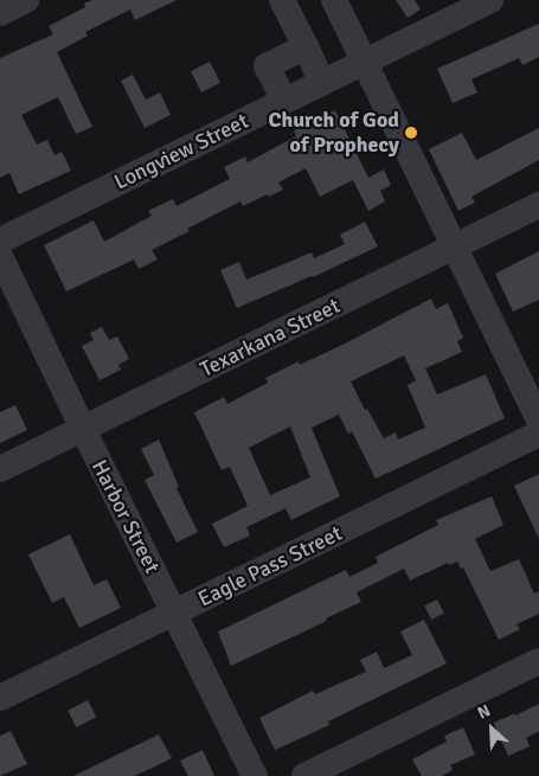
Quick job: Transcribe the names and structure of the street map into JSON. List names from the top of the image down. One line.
{"streets":{"street":["Longview Street","Texarkana Street","Harbor Street","Eagle Pass Street"]},"crossings":[["Texarkana Street","Harbor Street"],["Harbor Street","Eagle Pass Street"]],"places":["Church of God of Prophecy"],"north":"top left"}
